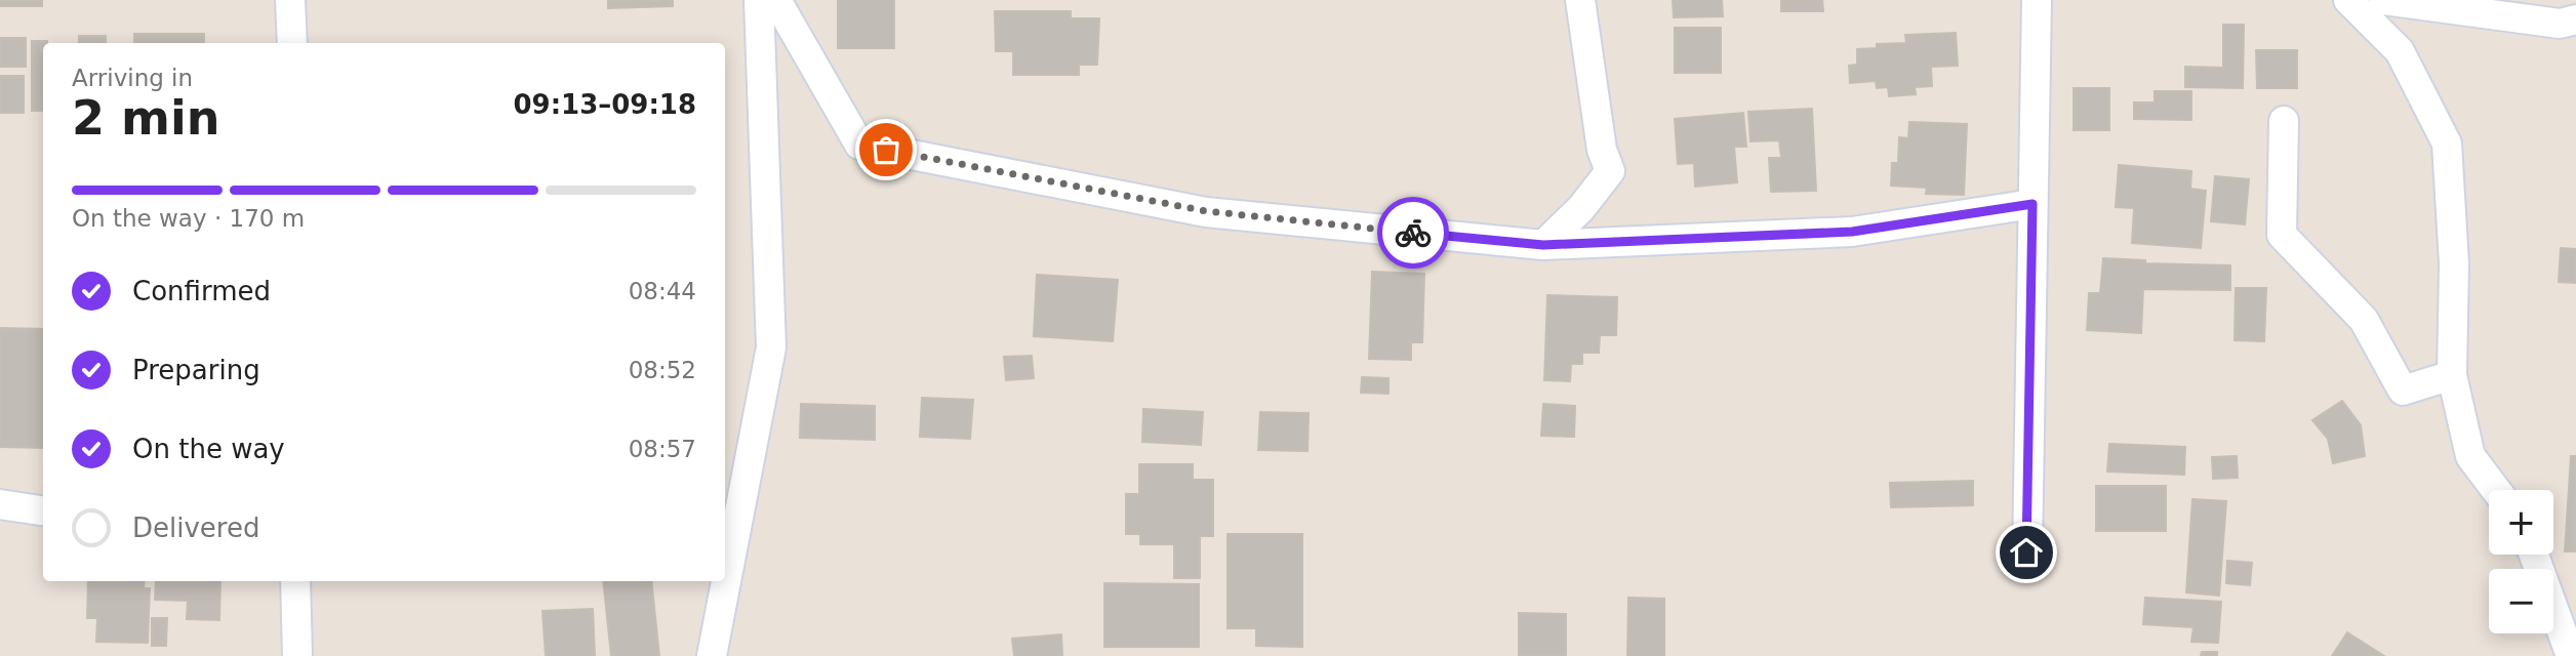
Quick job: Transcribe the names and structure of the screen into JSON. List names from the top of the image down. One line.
{"page":{"heading":["2 min","Arriving in","09:13–09:18"],"bar":"On the way · 170 m","list":[["Confirmed","08:44"],["Preparing","08:52"],["On the way","08:57"],"Delivered"],"map_buttons":["+","−"]}}
